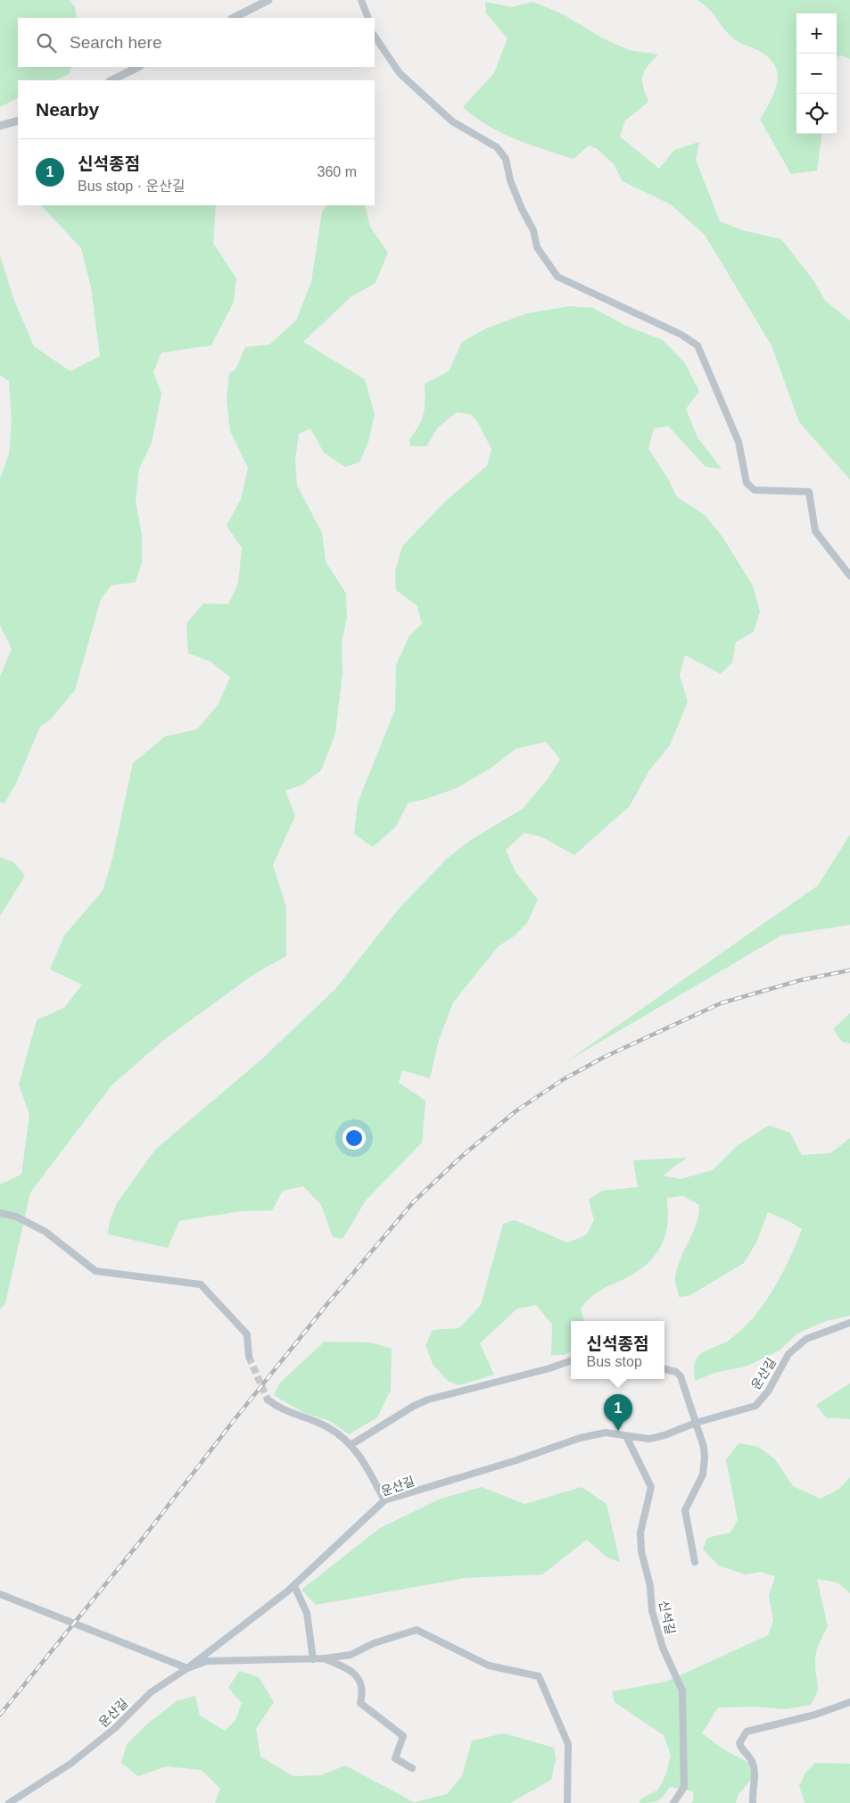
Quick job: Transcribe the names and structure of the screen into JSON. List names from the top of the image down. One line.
{"streets":{"street":["운산길","신석길"]},"crossings":[["운산길","신석길"]],"page":{"map_buttons":["+","−"],"search":"Search here","heading":"Nearby","list":[{"mark":"1","name":"신석종점","note":"Bus stop · 운산길","value":"360 m"}],"popup":["신석종점","Bus stop"],"pins":"1"}}
